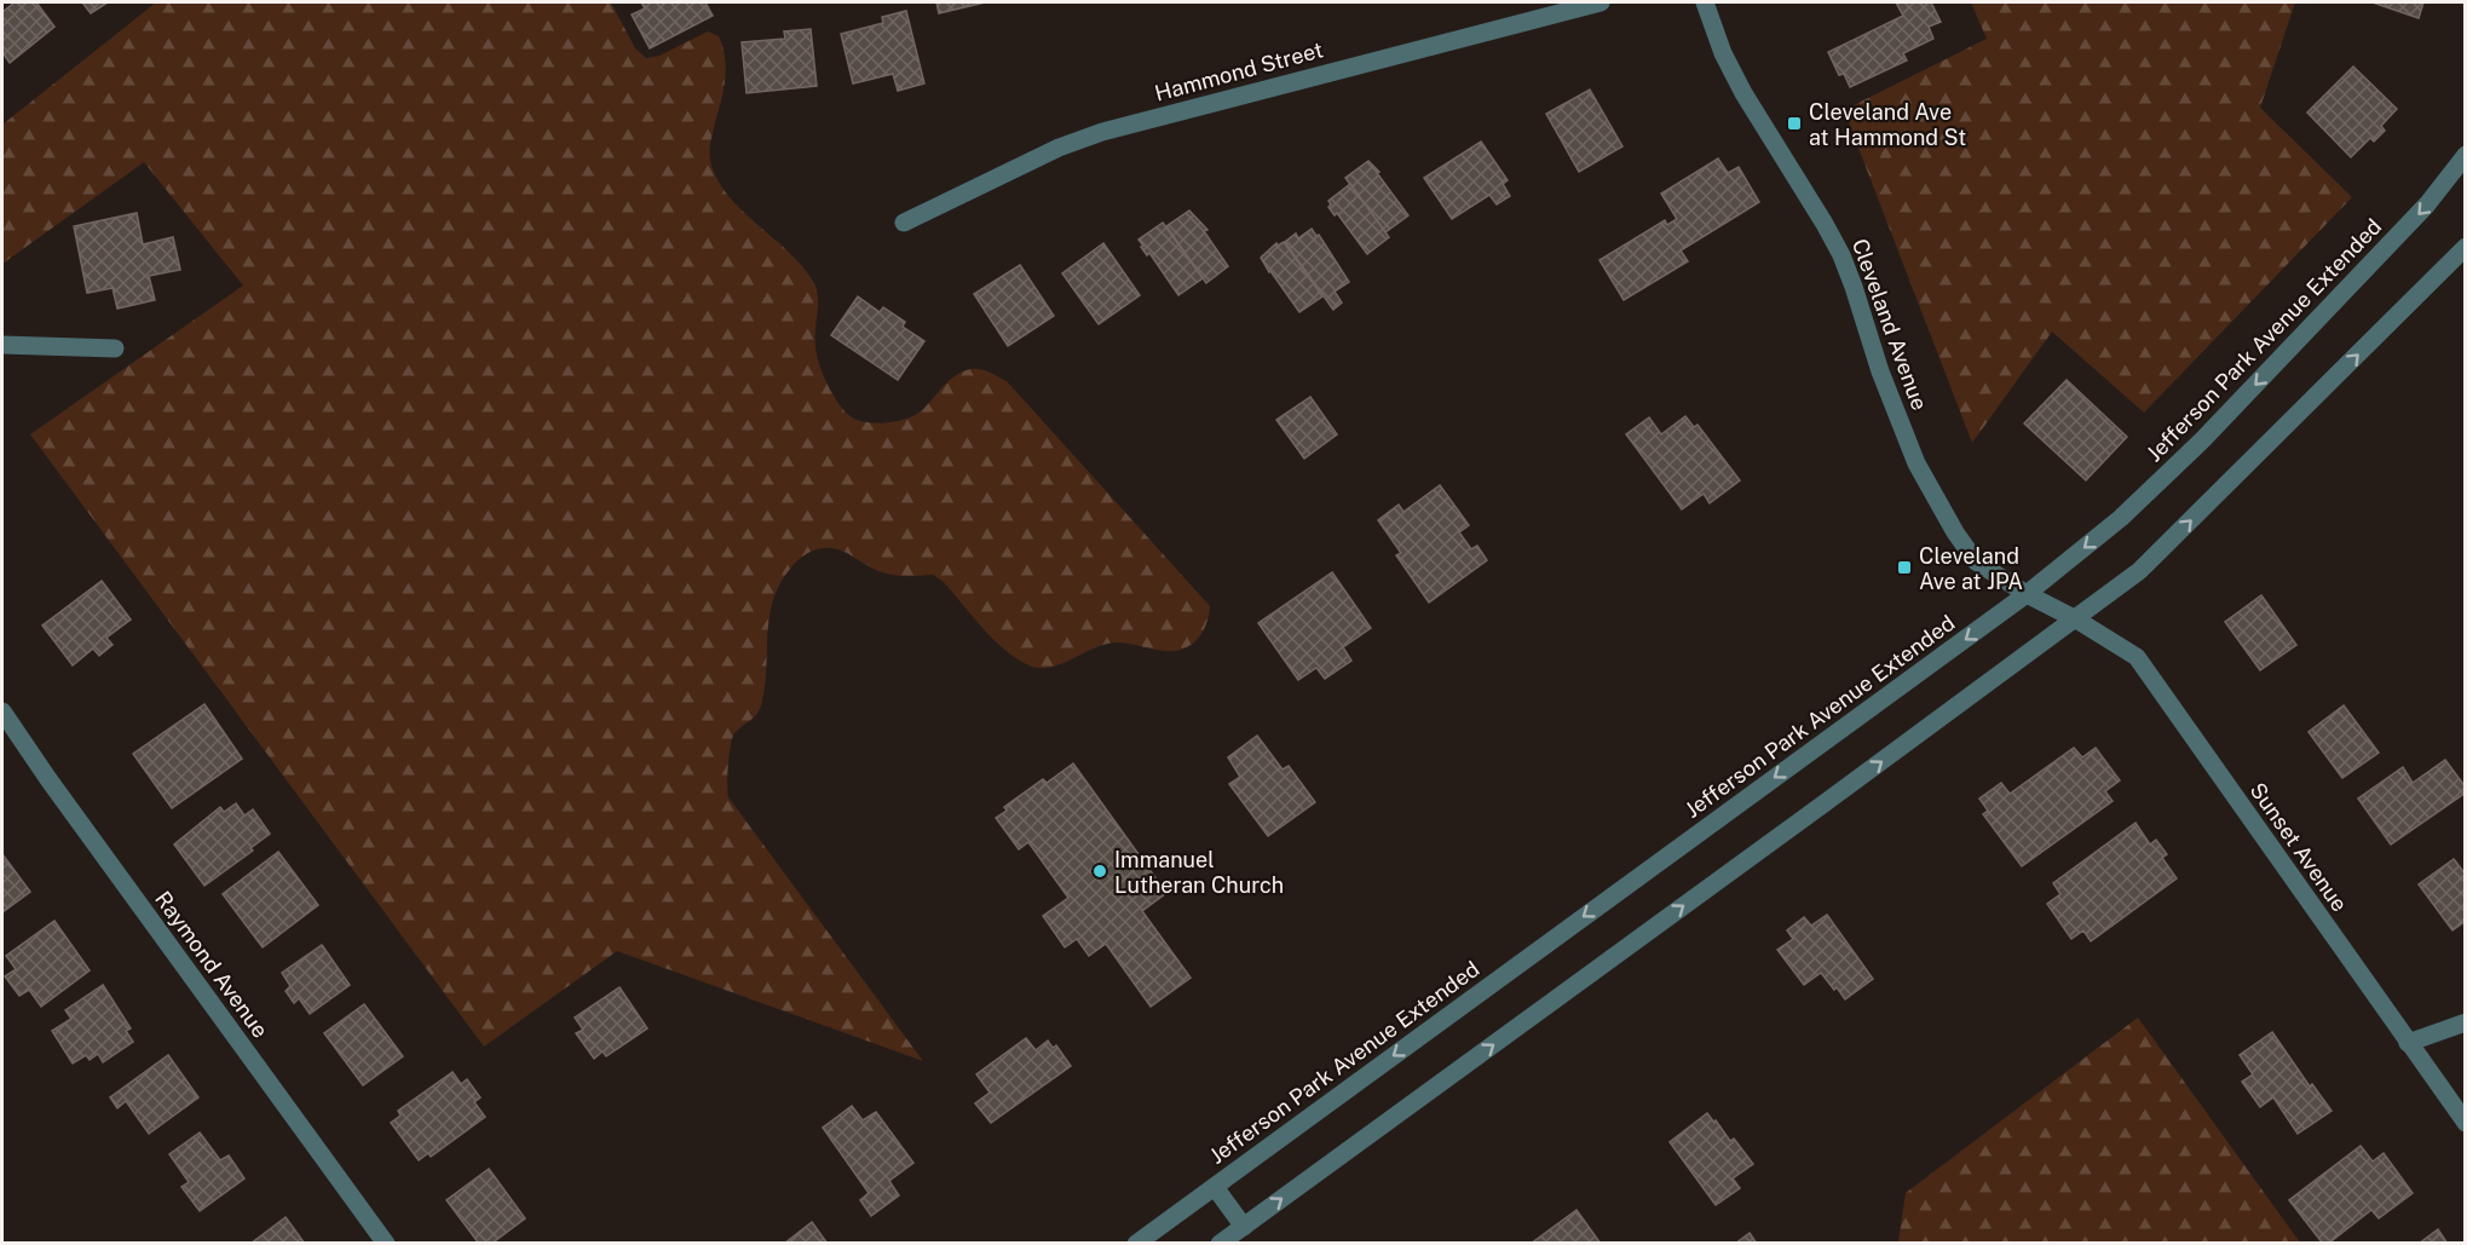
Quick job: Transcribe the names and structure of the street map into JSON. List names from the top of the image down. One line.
{"streets":{"street":["Hammond Street","Cleveland Avenue","Jefferson Park Avenue Extended","Sunset Avenue","Raymond Avenue"]},"crossings":[["Cleveland Avenue","Jefferson Park Avenue Extended"],["Cleveland Avenue","Sunset Avenue"]],"places":{"transit":["Cleveland Ave at Hammond St","Cleveland Ave at JPA"],"other":["Immanuel Lutheran Church"]}}
